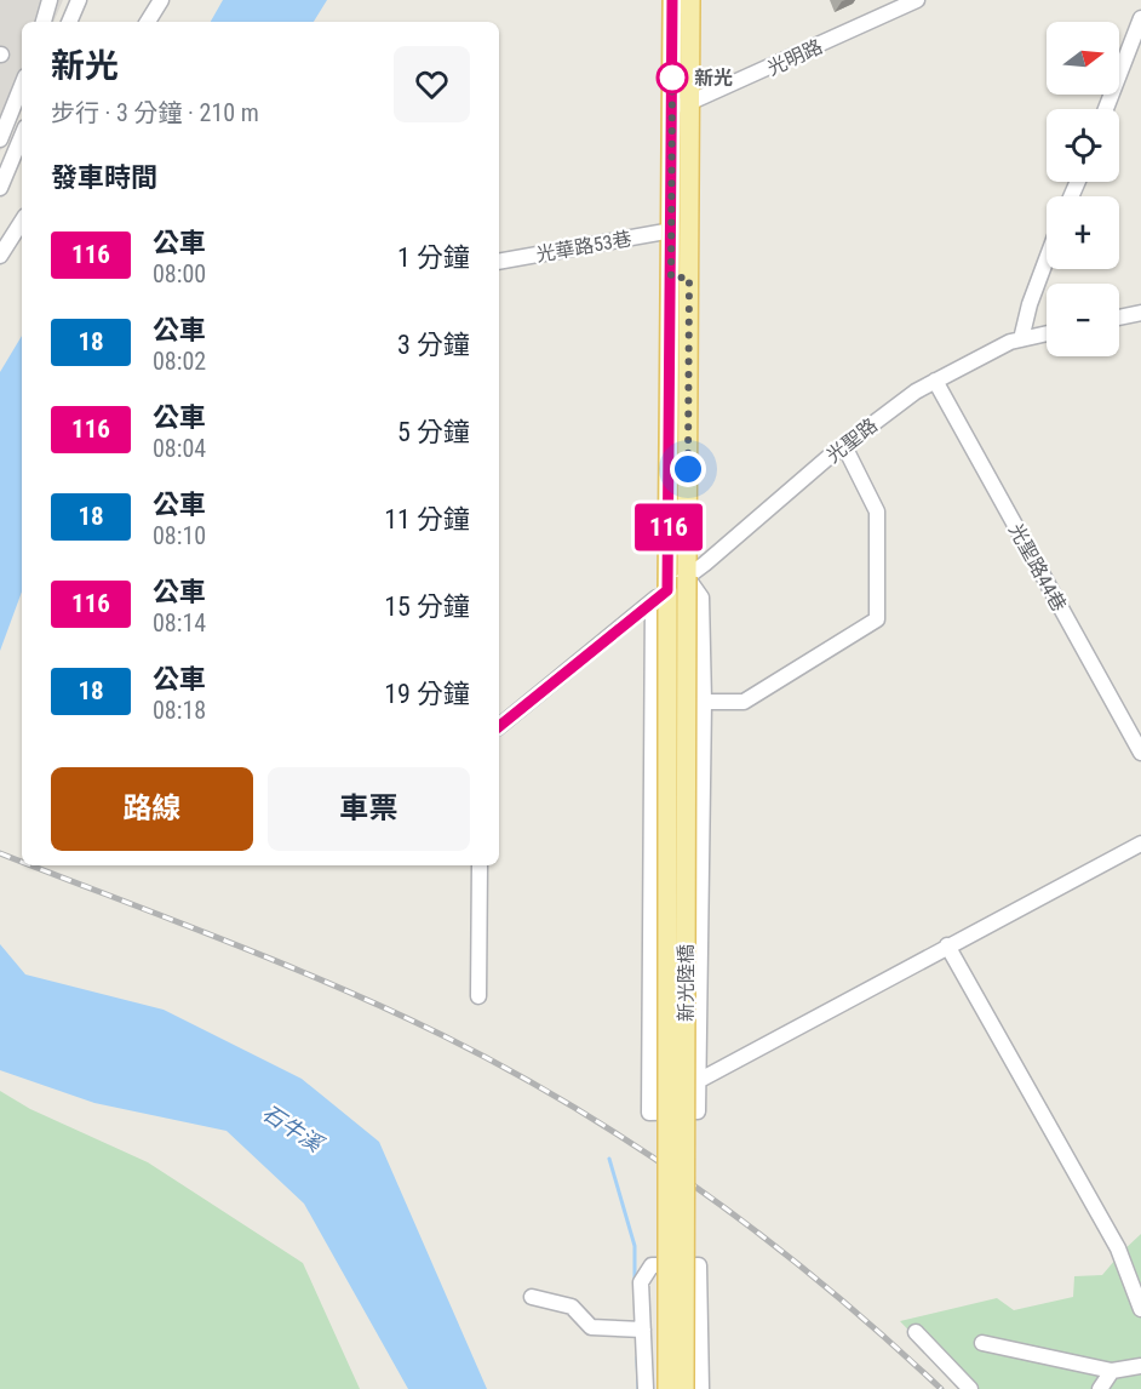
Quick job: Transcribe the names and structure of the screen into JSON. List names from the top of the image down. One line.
{"streets":{"main road":["新光陸橋"],"street":["光明路","光華路53巷","光聖路","光聖路44巷"]},"crossings":[["光聖路","光聖路44巷"],["光聖路","新光陸橋"]],"water":["石牛溪"],"places":["新光"],"lines":["bus line 116"],"north":"right","page":{"on_map":"116","map_buttons":["+","−"],"heading":[["新光","步行 · 3 分鐘 · 210 m"],"發車時間"],"list":[{"mark":"116","name":"公車","note":"08:00","value":"1 分鐘"},{"mark":"18","name":"公車","note":"08:02","value":"3 分鐘"},{"mark":"116","name":"公車","note":"08:04","value":"5 分鐘"},{"mark":"18","name":"公車","note":"08:10","value":"11 分鐘"},{"mark":"116","name":"公車","note":"08:14","value":"15 分鐘"},{"mark":"18","name":"公車","note":"08:18","value":"19 分鐘"}],"buttons":["路線","車票"]}}
